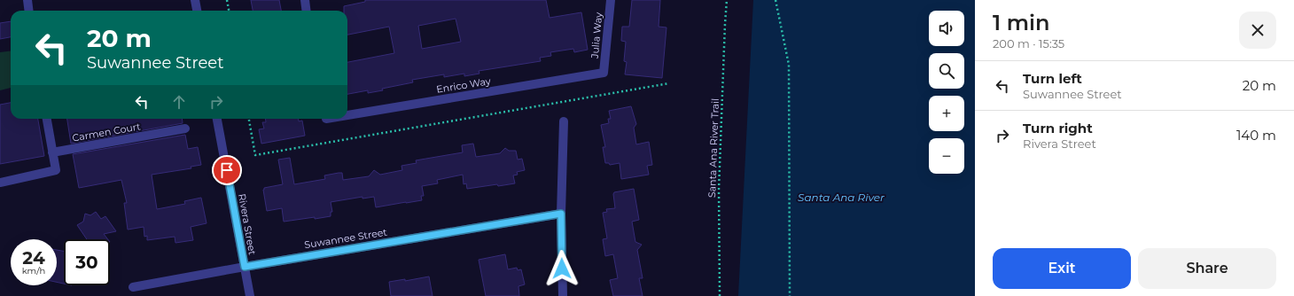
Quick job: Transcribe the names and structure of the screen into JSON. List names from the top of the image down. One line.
{"streets":{"street":["Julia Way","Enrico Way","Carmen Court","Rivera Street","Suwannee Street"],"path":["Santa Ana River Trail"]},"crossings":[["Julia Way","Enrico Way"],["Rivera Street","Suwannee Street"]],"water":["Santa Ana River"],"page":{"heading":["1 min","200 m · 15:35"],"map_buttons":["+","−"],"turn":["20 m","Suwannee Street"],"list":[{"name":"Turn left","note":"Suwannee Street","value":"20 m"},{"name":"Turn right","note":"Rivera Street","value":"140 m"}],"speed":"24 km/h","limit":"30","buttons":["Exit","Share"]}}
